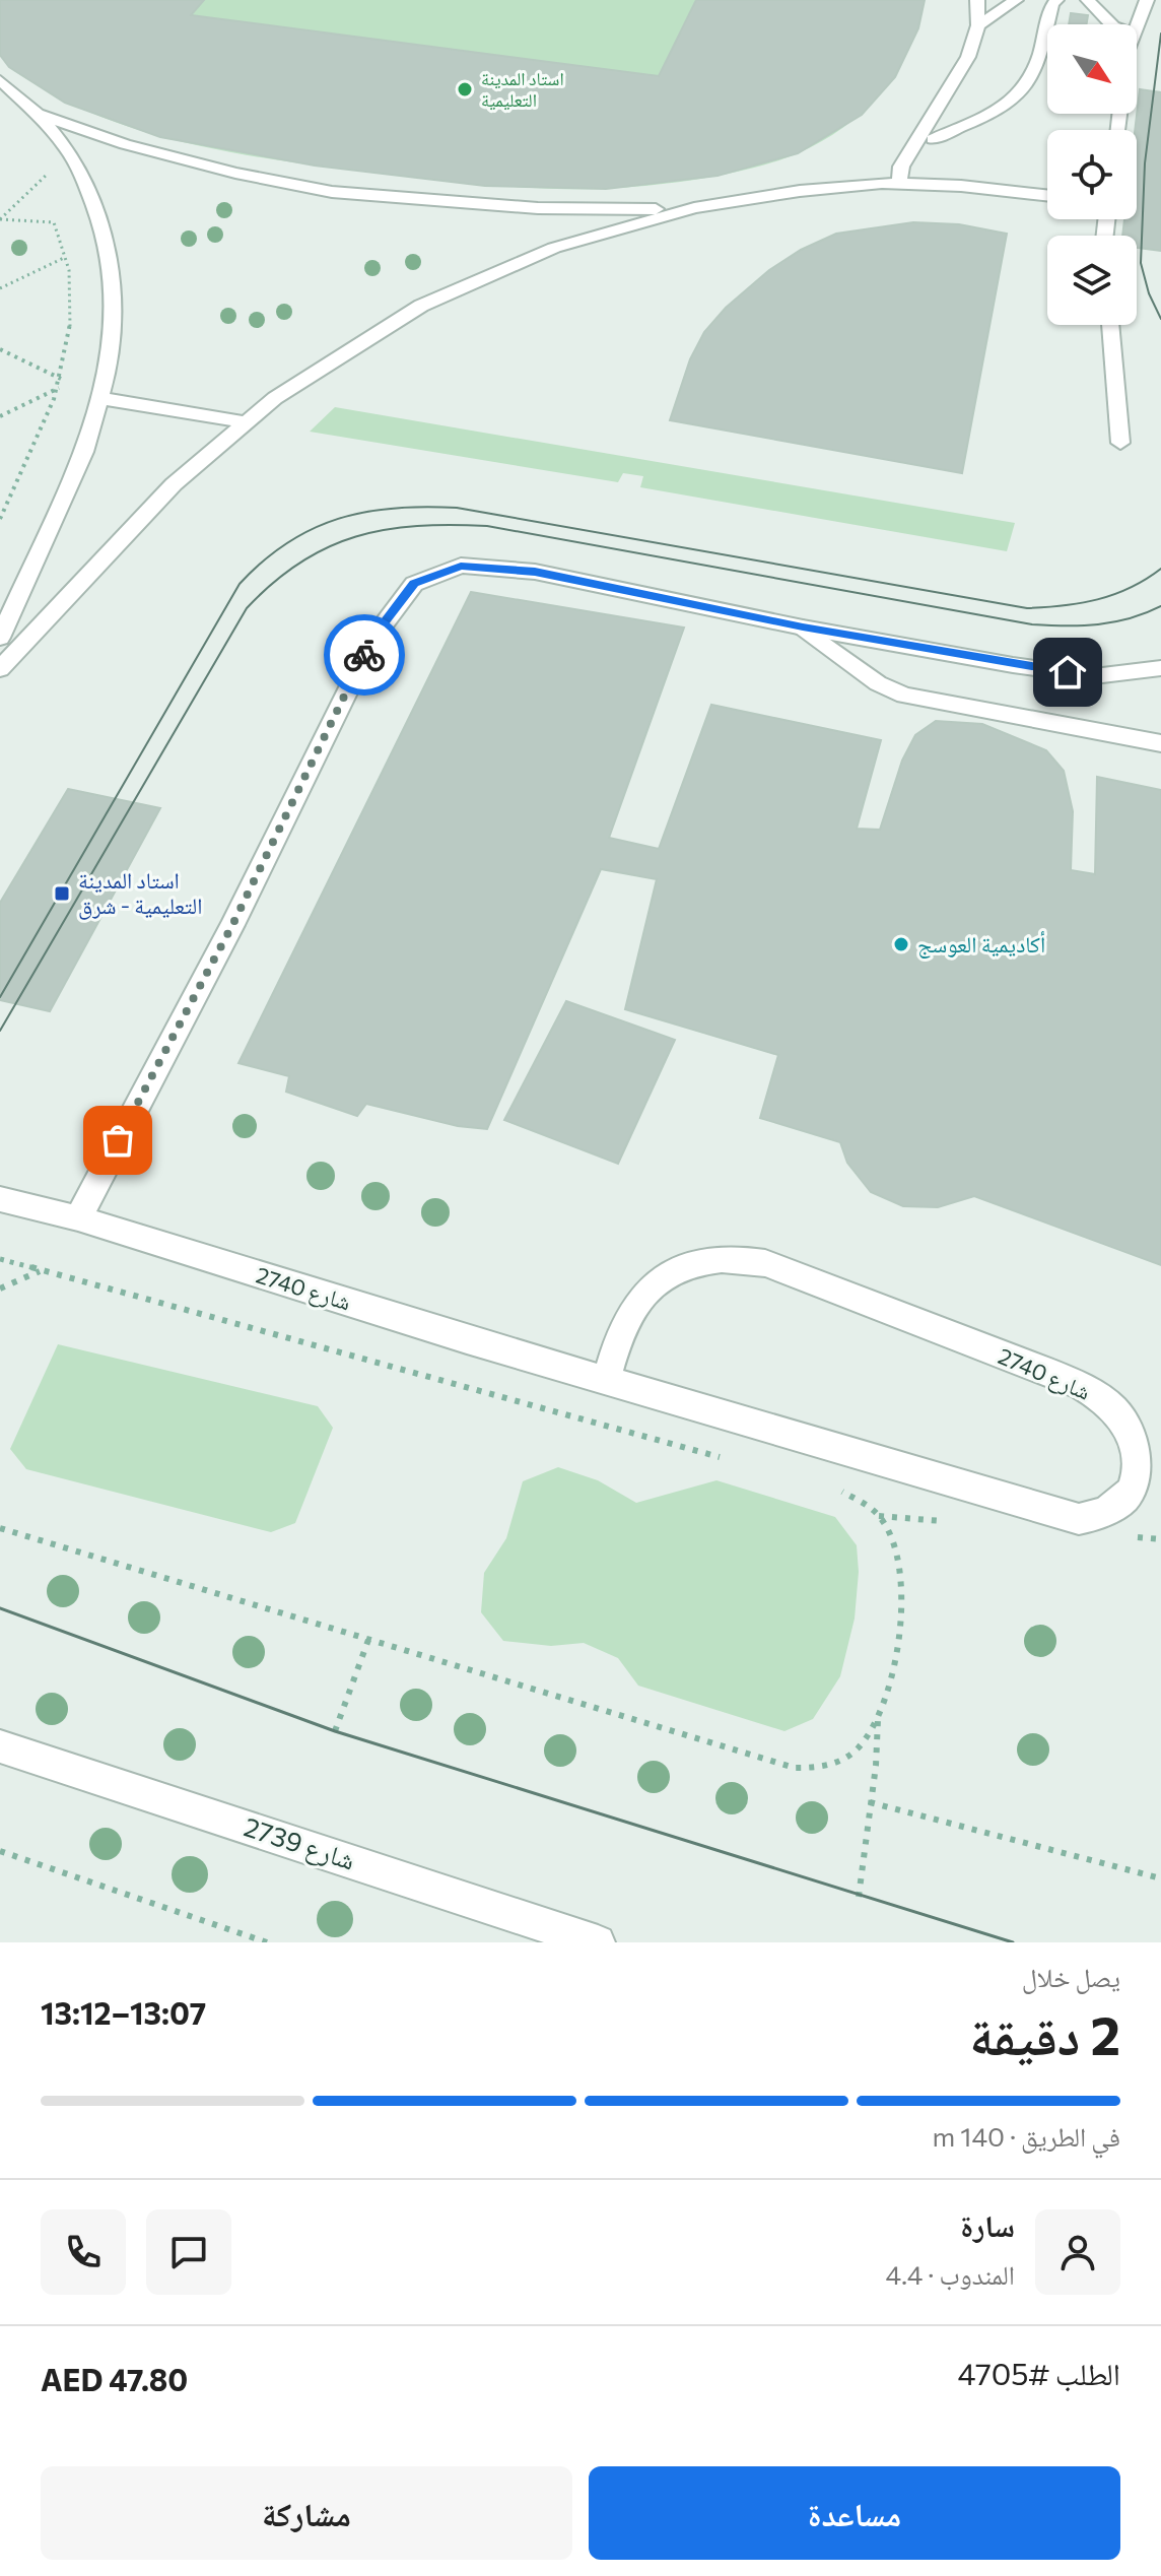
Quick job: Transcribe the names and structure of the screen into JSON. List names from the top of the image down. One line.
{"streets":{"street":["شارع 2740","شارع 2739"]},"places":{"other":["استاد المدينة التعليمية","أكاديمية العوسج"],"transit":["استاد المدينة التعليمية - شرق"]},"north":"bottom right","page":{"heading":["2 دقيقة","يصل خلال","13:07–13:12"],"panel":["سارة","المندوب · 4.4","الطلب #4705","AED 47.80"],"bar":"في الطريق · 140 m","buttons":["مساعدة","مشاركة"]}}
